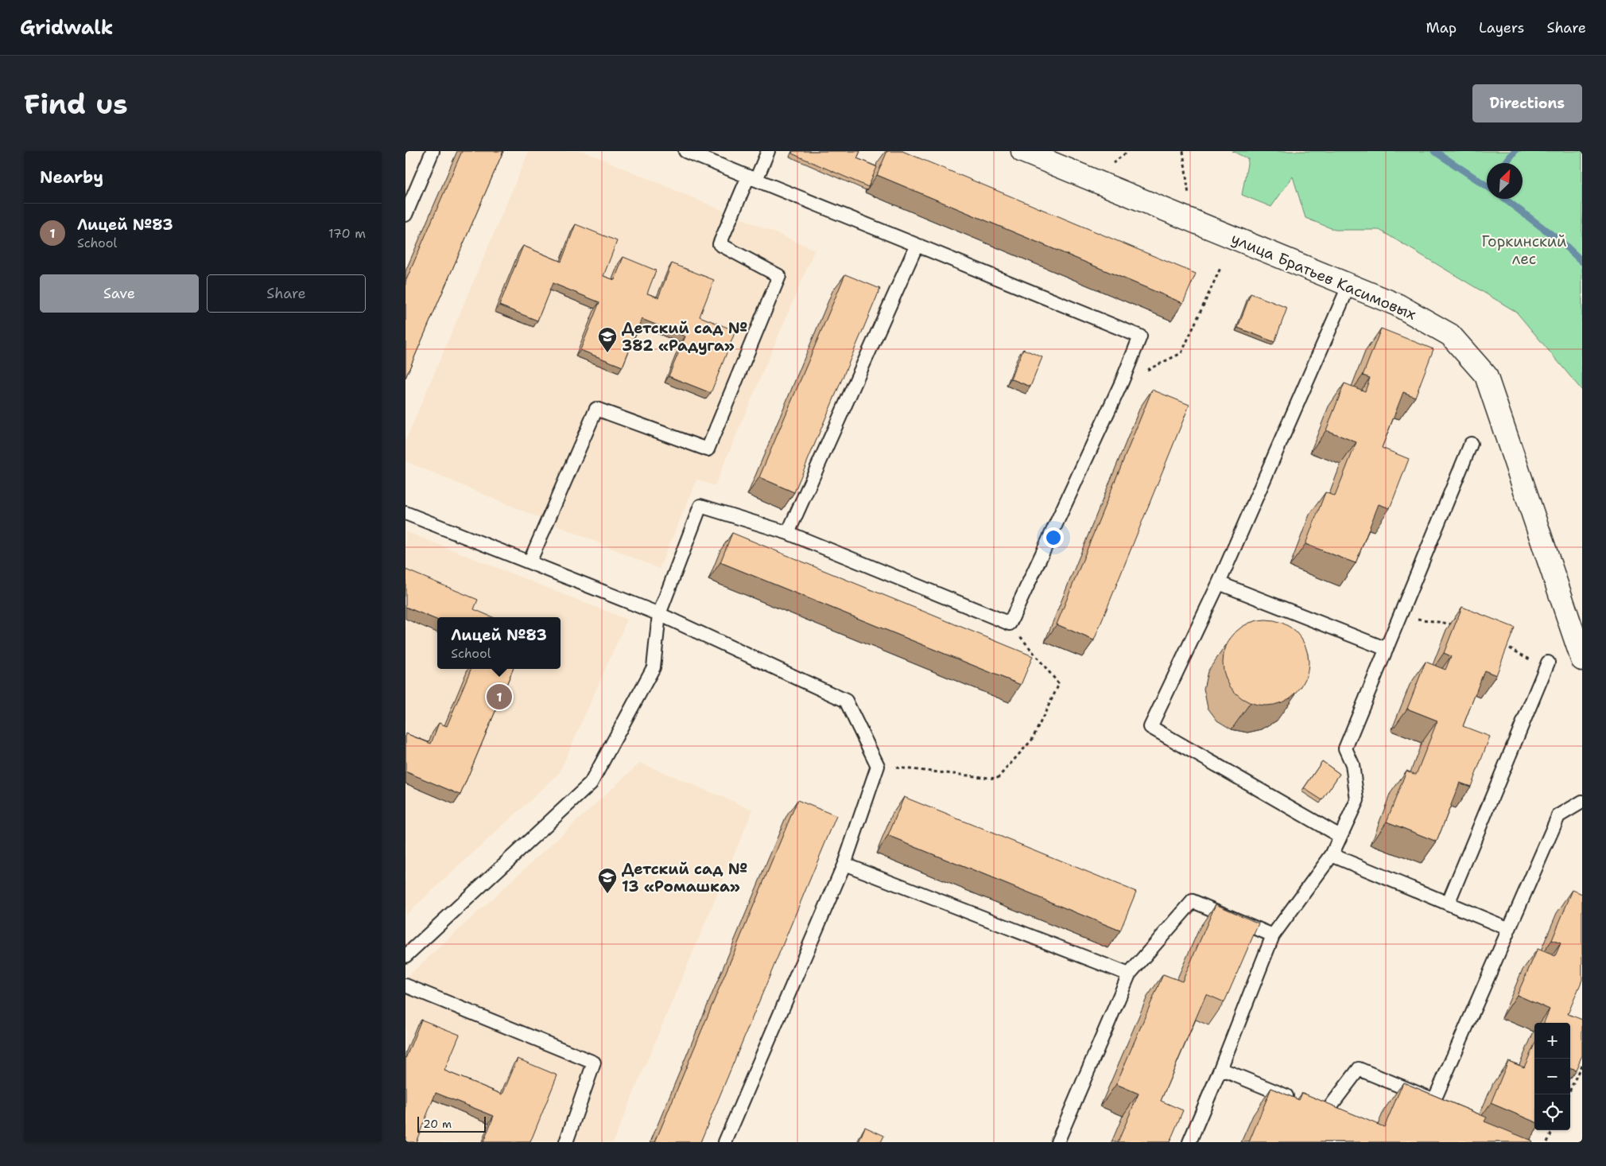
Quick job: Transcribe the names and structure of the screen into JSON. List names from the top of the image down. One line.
{"streets":{"street":["улица Братьев Касимовых"]},"parks":["Горкинский лес"],"places":{"school or university":["Детский сад № 382 «Радуга»","Детский сад № 13 «Ромашка»"]},"scale_bar":"20 m","north":"top right","page":{"header":"Gridwalk","nav":["Map","Layers","Share"],"buttons":["Directions",["Save","Share"]],"title":"Find us","heading":"Nearby","list":[{"mark":"1","name":"Лицей №83","note":"School","value":"170 m"}],"popup":["Лицей №83","School"],"pins":"1","map_buttons":["+","−"],"scale":"20 m"}}
